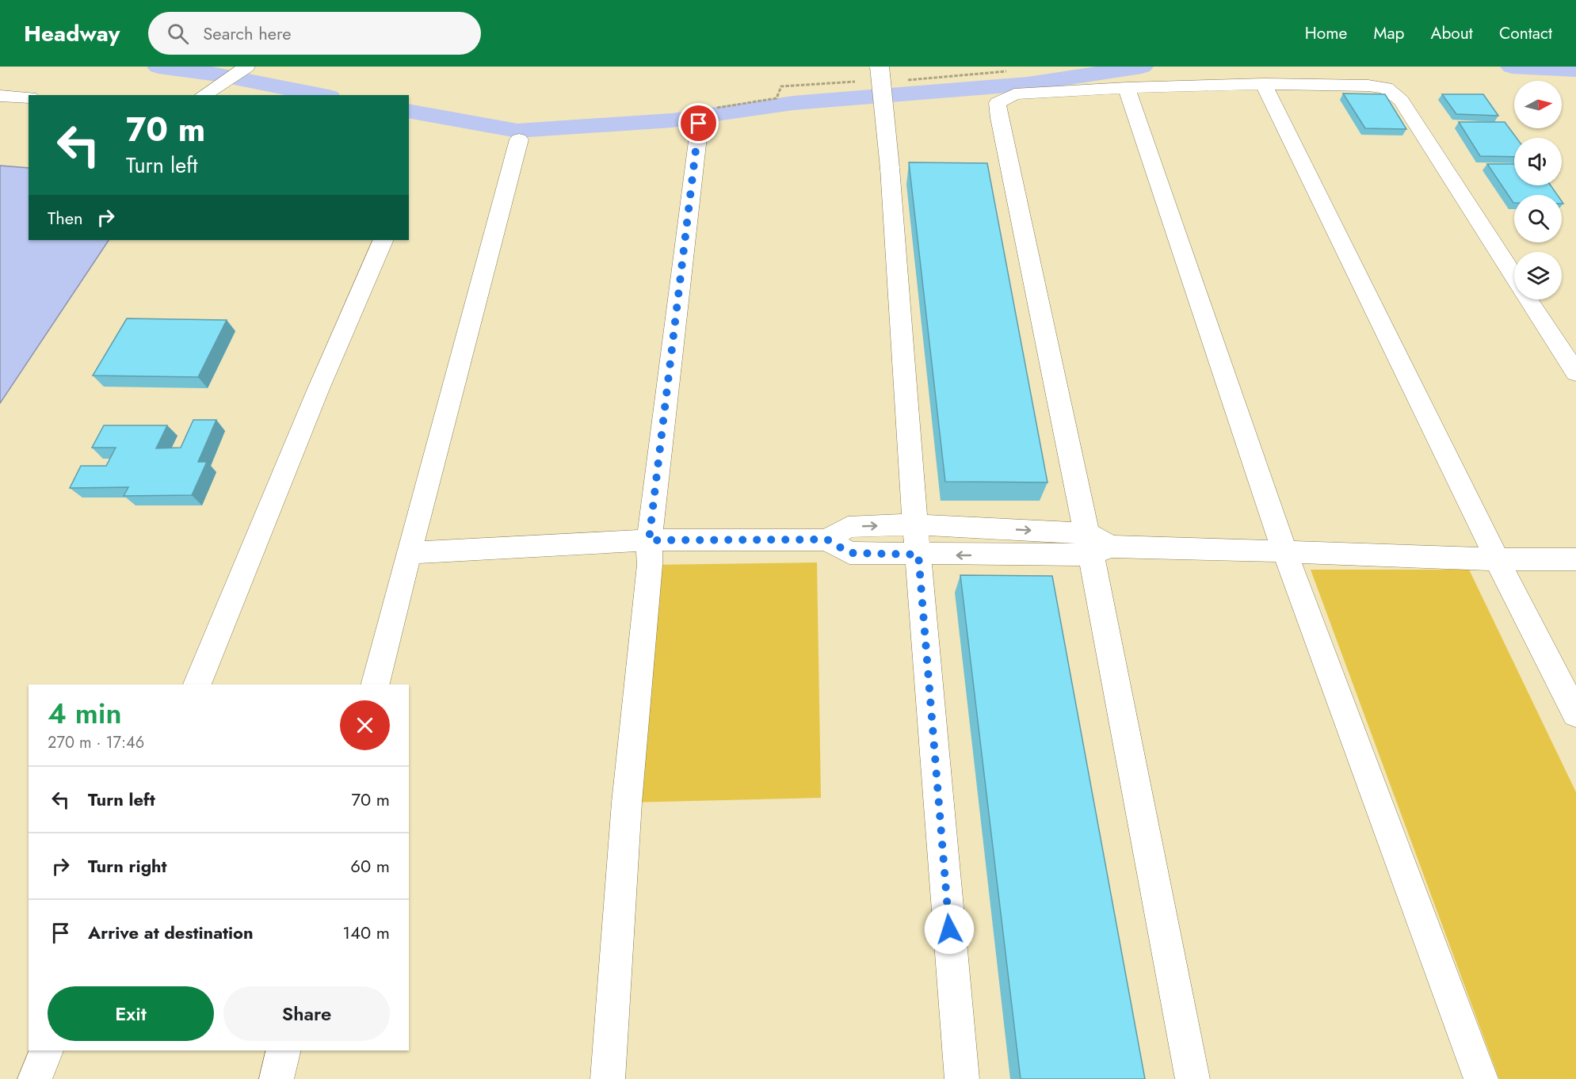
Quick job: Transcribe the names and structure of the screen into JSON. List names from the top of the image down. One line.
{"north":"right","page":{"header":"Headway","search":"Search here","nav":["Home","Map","About","Contact"],"turn":["70 m","Turn left"],"then":"Then","heading":["4 min","270 m · 17:46"],"list":[{"name":"Turn left","value":"70 m"},{"name":"Turn right","value":"60 m"},{"name":"Arrive at destination","value":"140 m"}],"buttons":["Exit","Share"]}}
